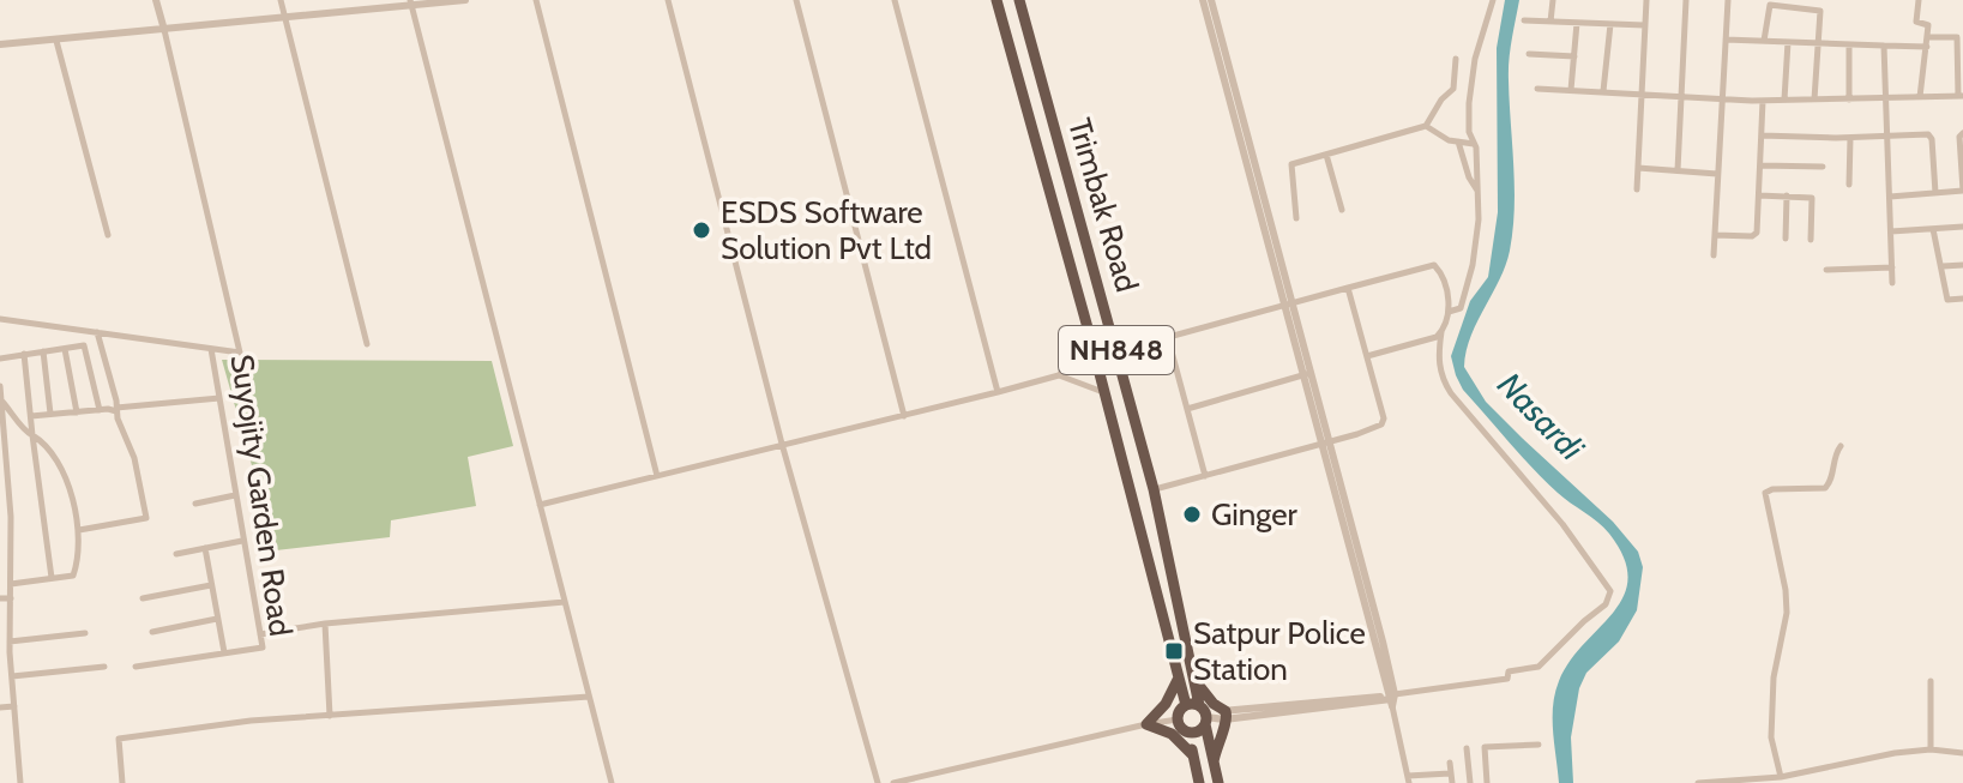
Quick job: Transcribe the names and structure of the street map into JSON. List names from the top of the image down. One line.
{"streets":{"highway":["Trimbak Road","NH848"],"street":["Suyojity Garden Road"]},"water":["Nasardi"],"places":{"other":["ESDS Software Solution Pvt Ltd","Ginger"],"transit":["Satpur Police Station"]}}
